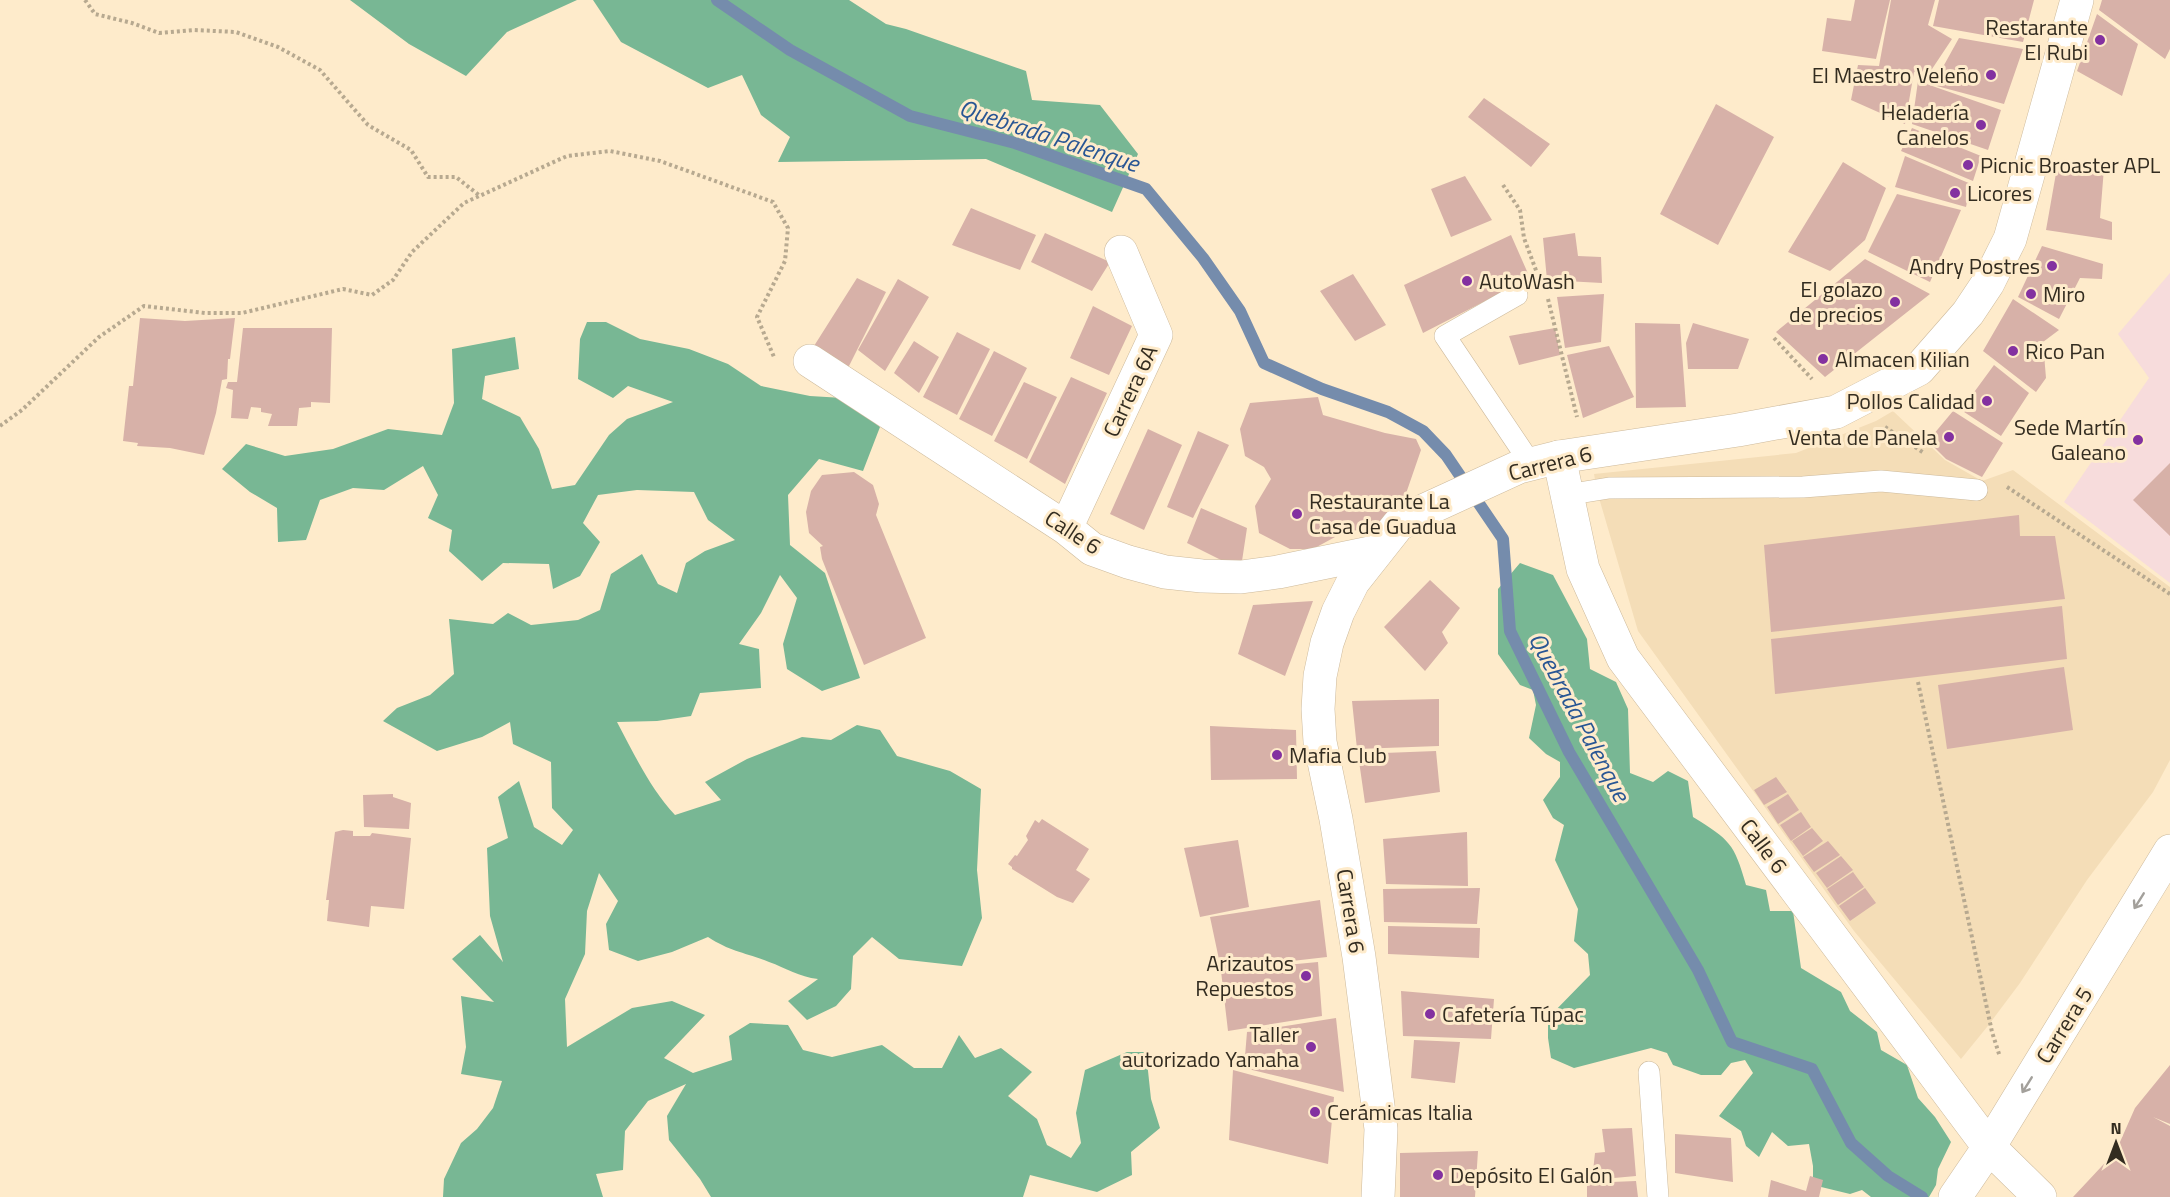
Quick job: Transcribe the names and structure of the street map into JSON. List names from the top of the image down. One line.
{"streets":{"street":["Carrera 6A","Carrera 6","Calle 6","Carrera 5"]},"crossings":[["Carrera 6A","Calle 6"],["Carrera 6","Calle 6"],["Calle 6","Carrera 5"]],"one_way":["Carrera 5"],"water":["Quebrada Palenque"],"places":["Restarante El Rubi","El Maestro Veleño","Heladería Canelos","Picnic Broaster APL","Licores","Andry Postres","AutoWash","Miro","El golazo de precios","Rico Pan","Almacen Kilian","Pollos Calidad","Venta de Panela","Sede Martín Galeano","Restaurante La Casa de Guadua","Mafia Club","Arizautos Repuestos","Cafetería Túpac","Taller autorizado Yamaha","Cerámicas Italia","Depósito El Galón"],"north":"top"}
